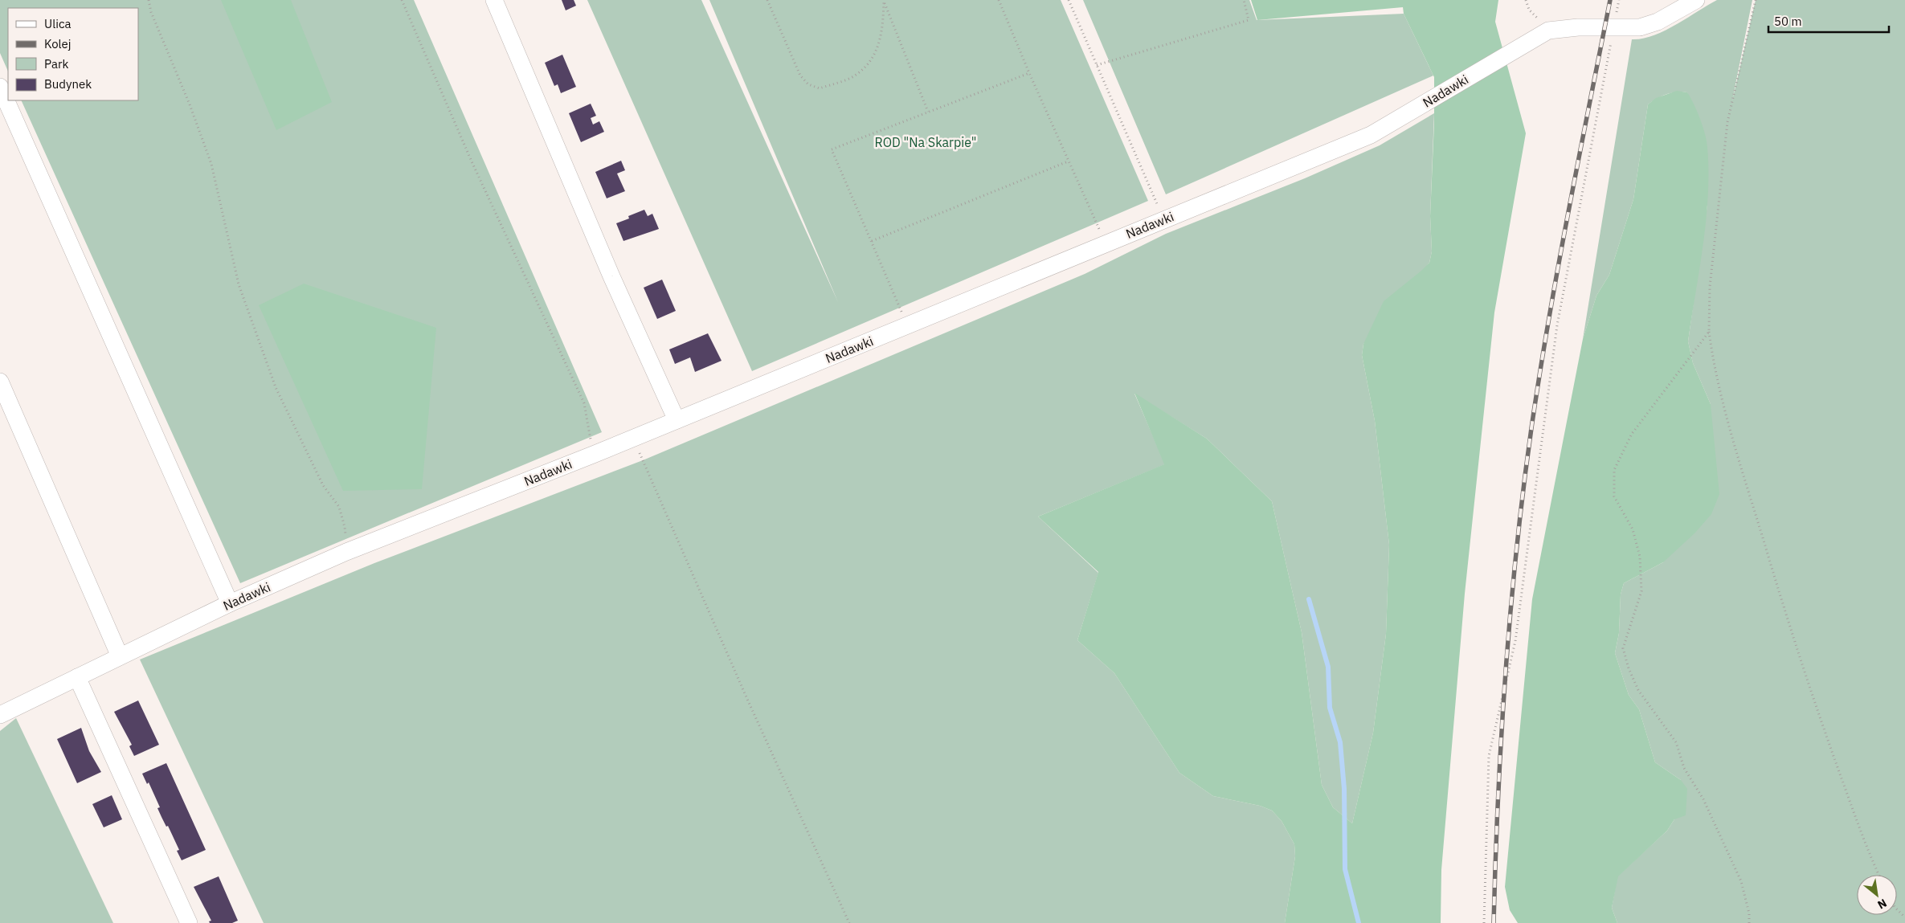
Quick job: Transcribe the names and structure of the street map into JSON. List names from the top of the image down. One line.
{"streets":{"street":["Nadawki"]},"parks":["ROD \"Na Skarpie\""],"legend":["Ulica","Kolej","Park","Budynek"],"scale_bar":"50 m","north":"bottom right"}
